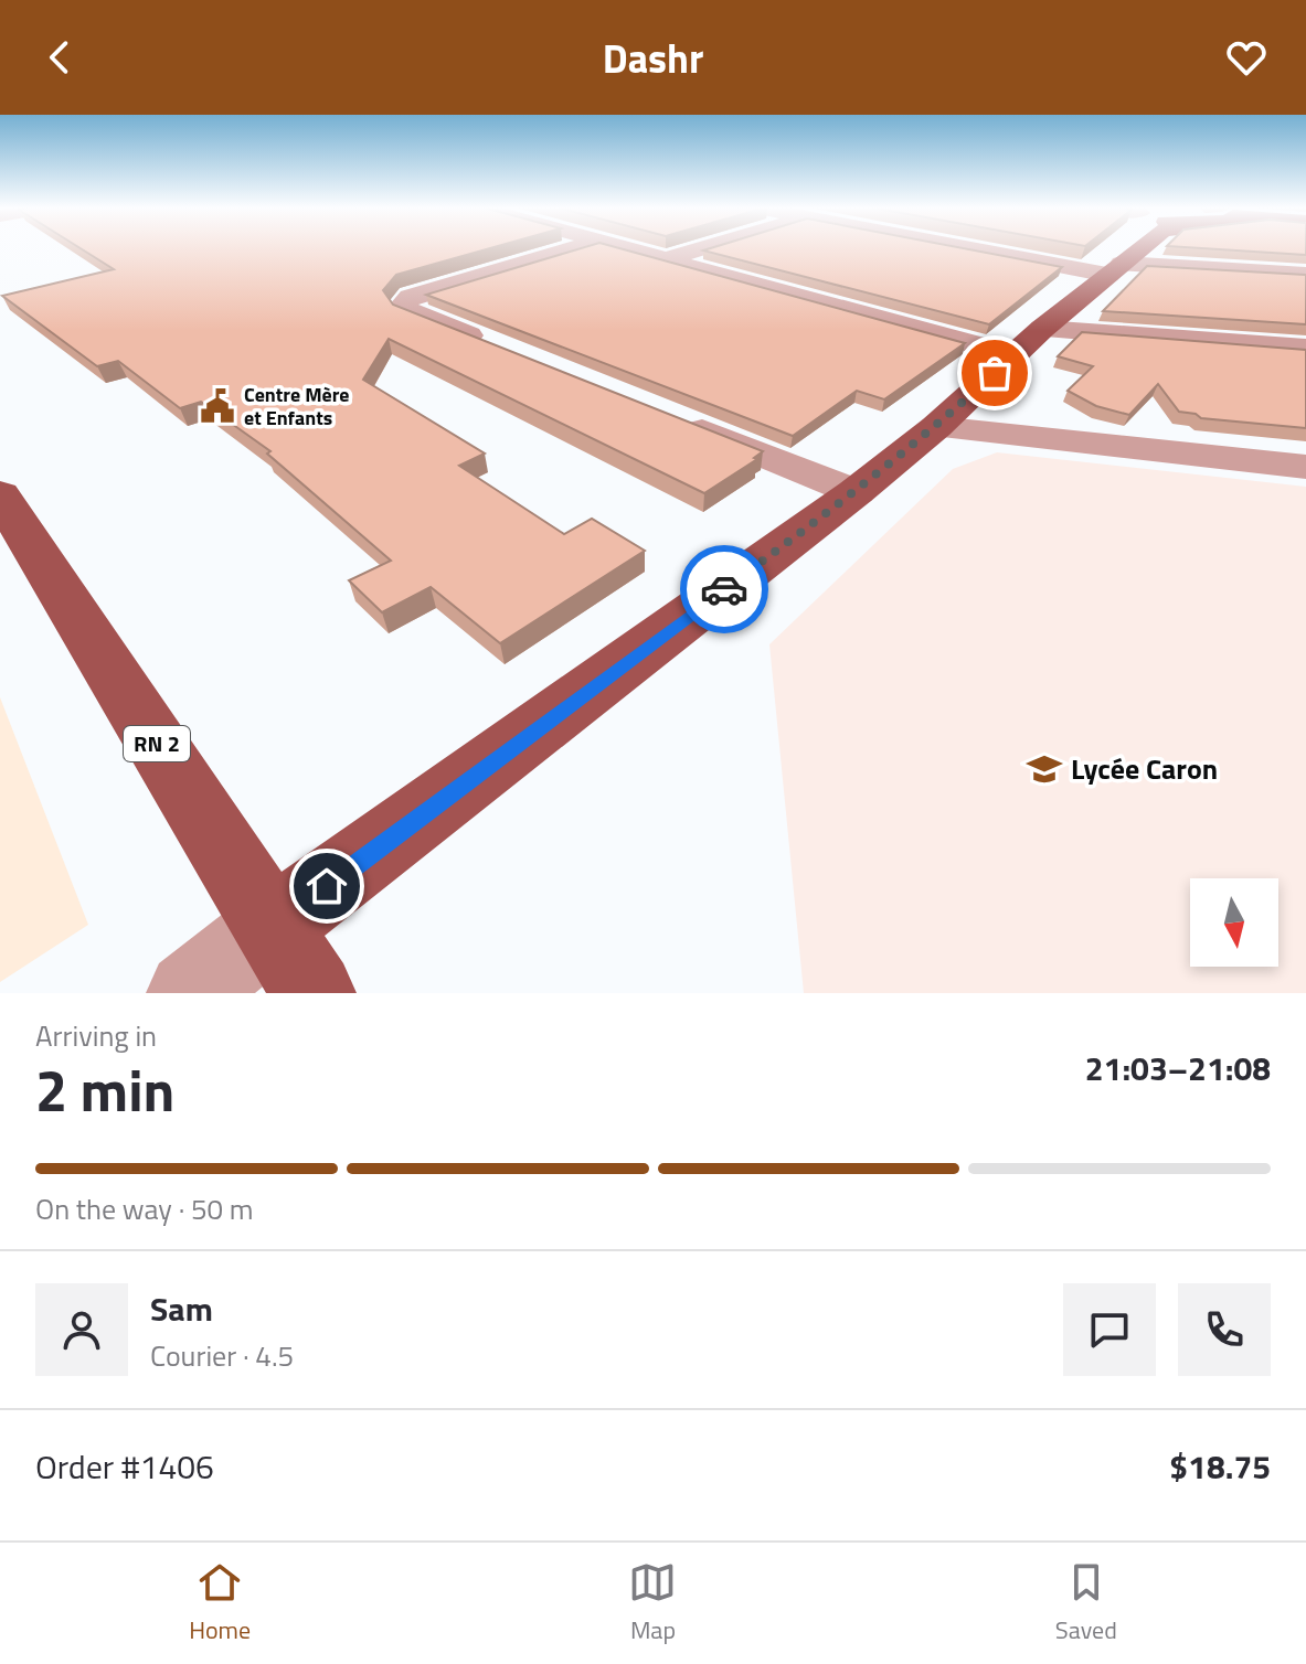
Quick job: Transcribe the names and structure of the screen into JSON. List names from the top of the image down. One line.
{"streets":{"main road":["RN 2"]},"places":{"public building":["Centre Mère et Enfants"],"school or university":["Lycée Caron"]},"north":"bottom","page":{"header":"Dashr","heading":["2 min","Arriving in","21:03–21:08"],"panel":["Sam","Courier · 4.5","Order #1406","$18.75"],"bar":"On the way · 50 m","tabs":["Home","Map","Saved"]}}
